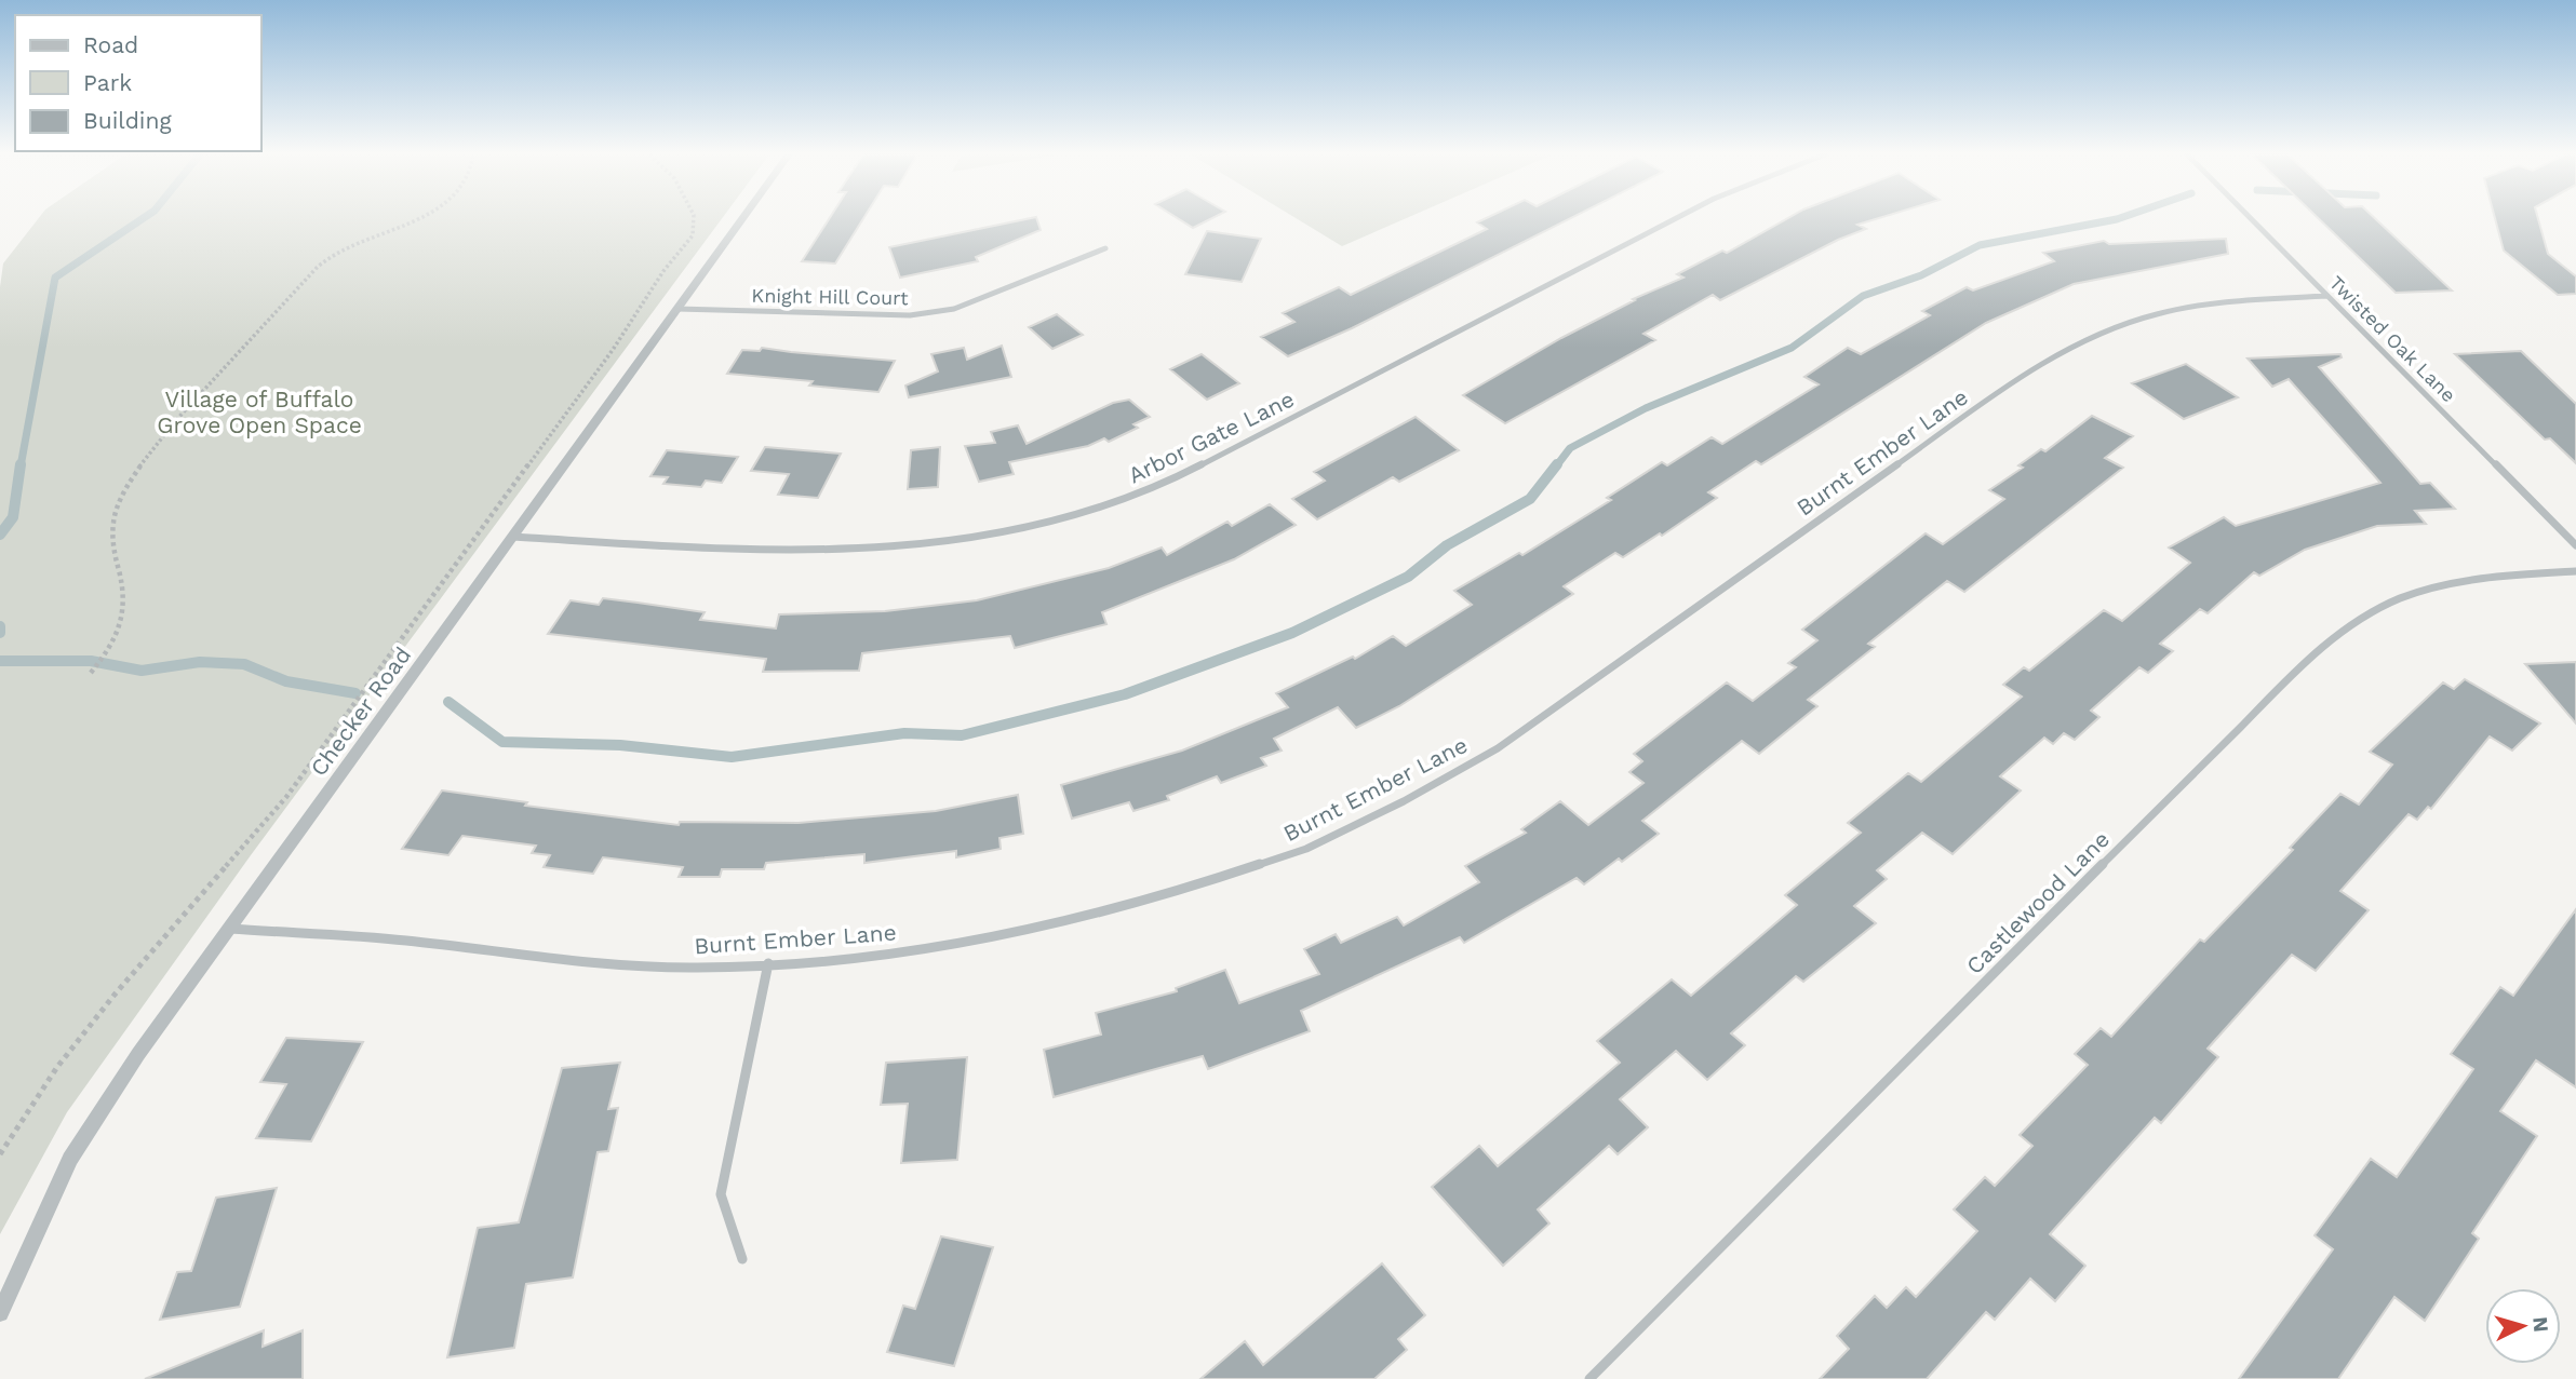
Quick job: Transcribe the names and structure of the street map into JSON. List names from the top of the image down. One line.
{"streets":{"street":["Knight Hill Court","Twisted Oak Lane","Arbor Gate Lane","Burnt Ember Lane","Checker Road","Castlewood Lane"]},"crossings":[["Knight Hill Court","Checker Road"],["Twisted Oak Lane","Burnt Ember Lane"],["Arbor Gate Lane","Checker Road"],["Burnt Ember Lane","Checker Road"]],"parks":["Village of Buffalo Grove Open Space"],"legend":["Road","Park","Building"],"north":"right"}
